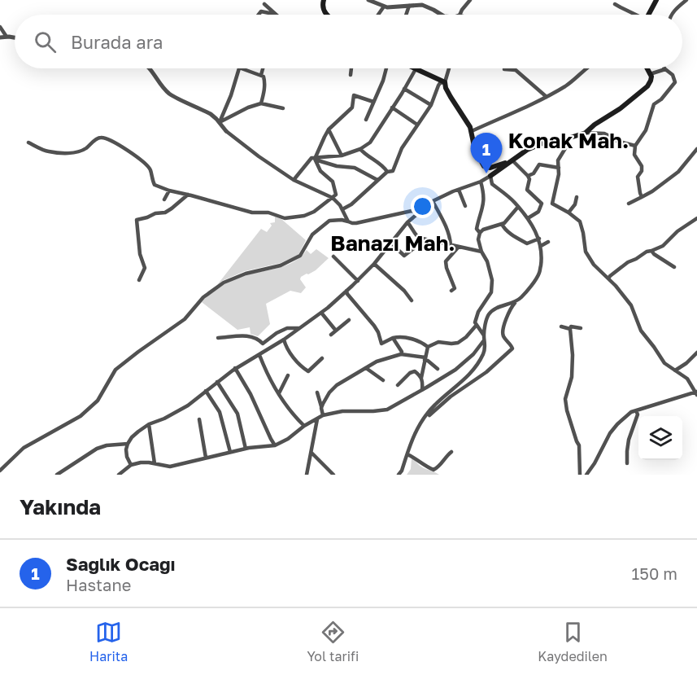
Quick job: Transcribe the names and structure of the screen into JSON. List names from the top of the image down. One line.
{"districts":["Konak Mah.","Banazı Mah."],"page":{"search":"Burada ara","pins":"1","heading":"Yakında","list":[{"mark":"1","name":"Saglık Ocagı","note":"Hastane","value":"150 m"}],"nav":["Harita","Yol tarifi","Kaydedilen"]}}
